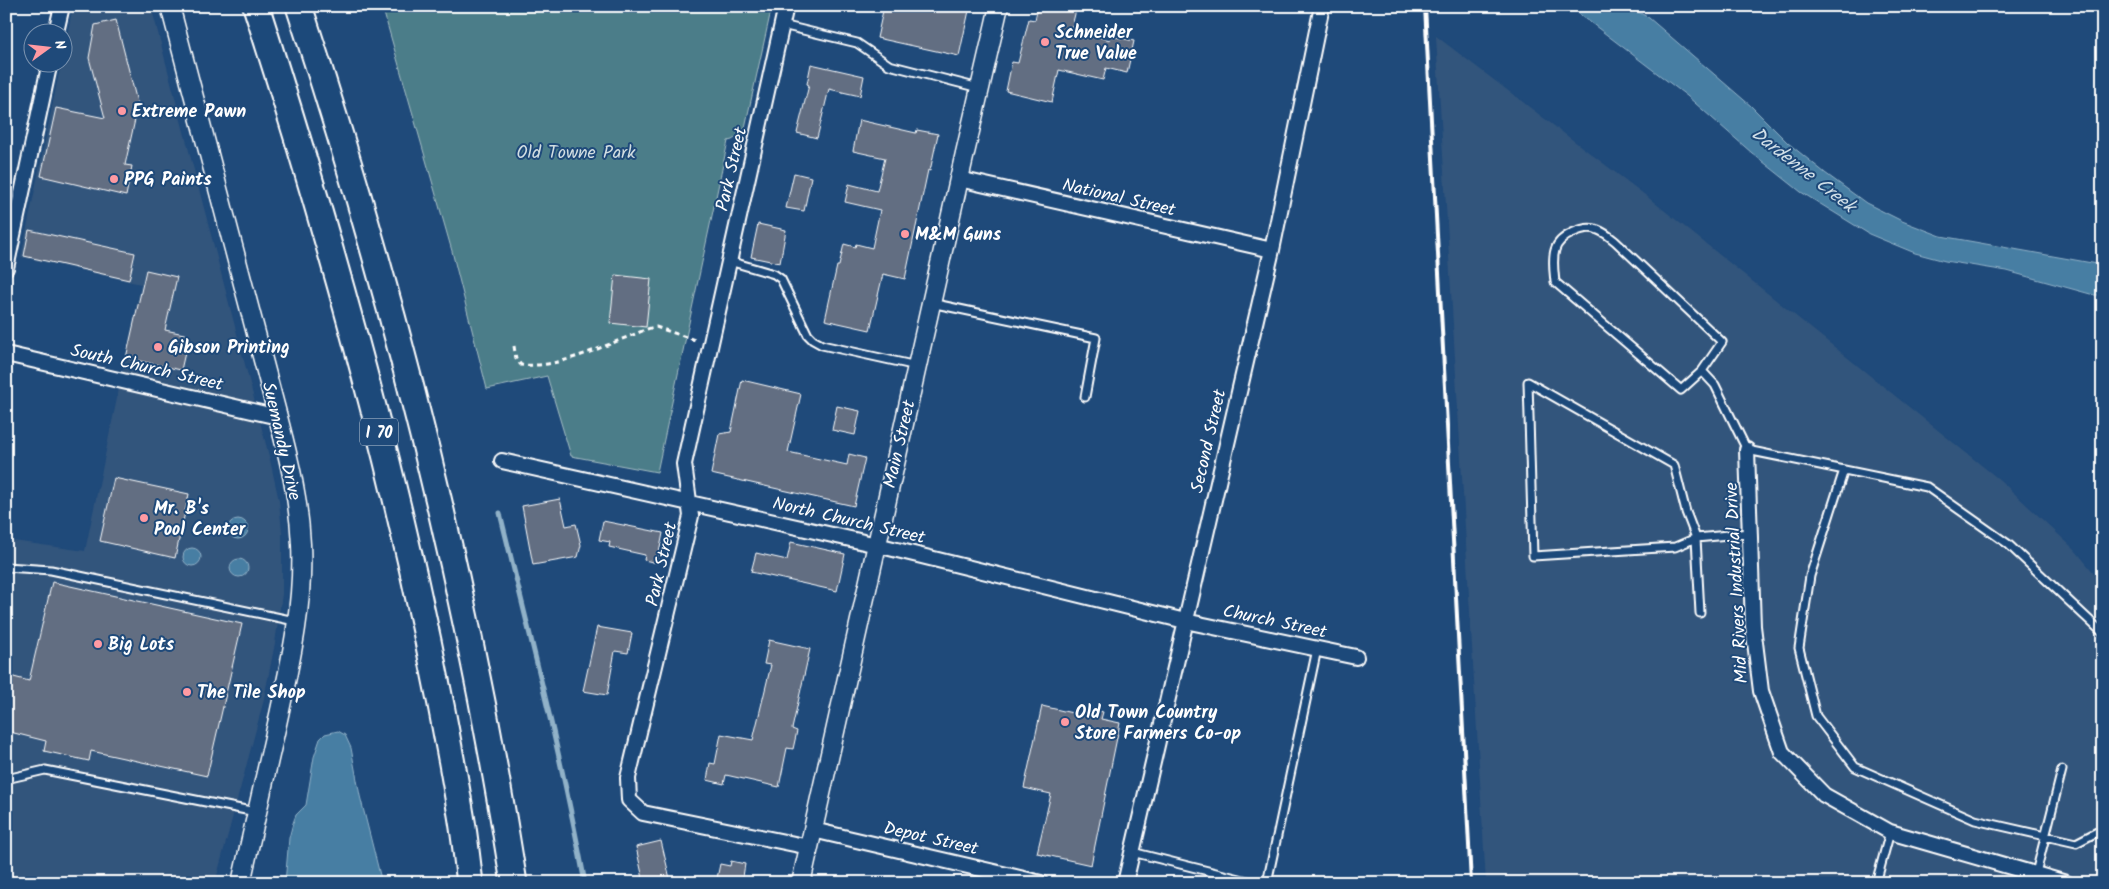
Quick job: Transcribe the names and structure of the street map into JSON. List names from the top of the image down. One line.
{"streets":{"highway":["I 70"],"street":["Park Street","National Street","South Church Street","Suemandy Drive","Second Street","Main Street","North Church Street","Mid Rivers Industrial Drive","Church Street","Depot Street"]},"crossings":[["Park Street","Main Street"],["Park Street","North Church Street"],["Park Street","Depot Street"],["National Street","Second Street"],["National Street","Main Street"],["South Church Street","Suemandy Drive"],["Second Street","North Church Street"],["Second Street","Church Street"],["Main Street","North Church Street"],["Main Street","Depot Street"],["North Church Street","Church Street"]],"water":["Dardenne Creek"],"parks":["Old Towne Park"],"places":["Schneider True Value","Extreme Pawn","PPG Paints","M&M Guns","Gibson Printing","Mr. B's Pool Center","Big Lots","The Tile Shop","Old Town Country Store Farmers Co-op"],"north":"right"}
